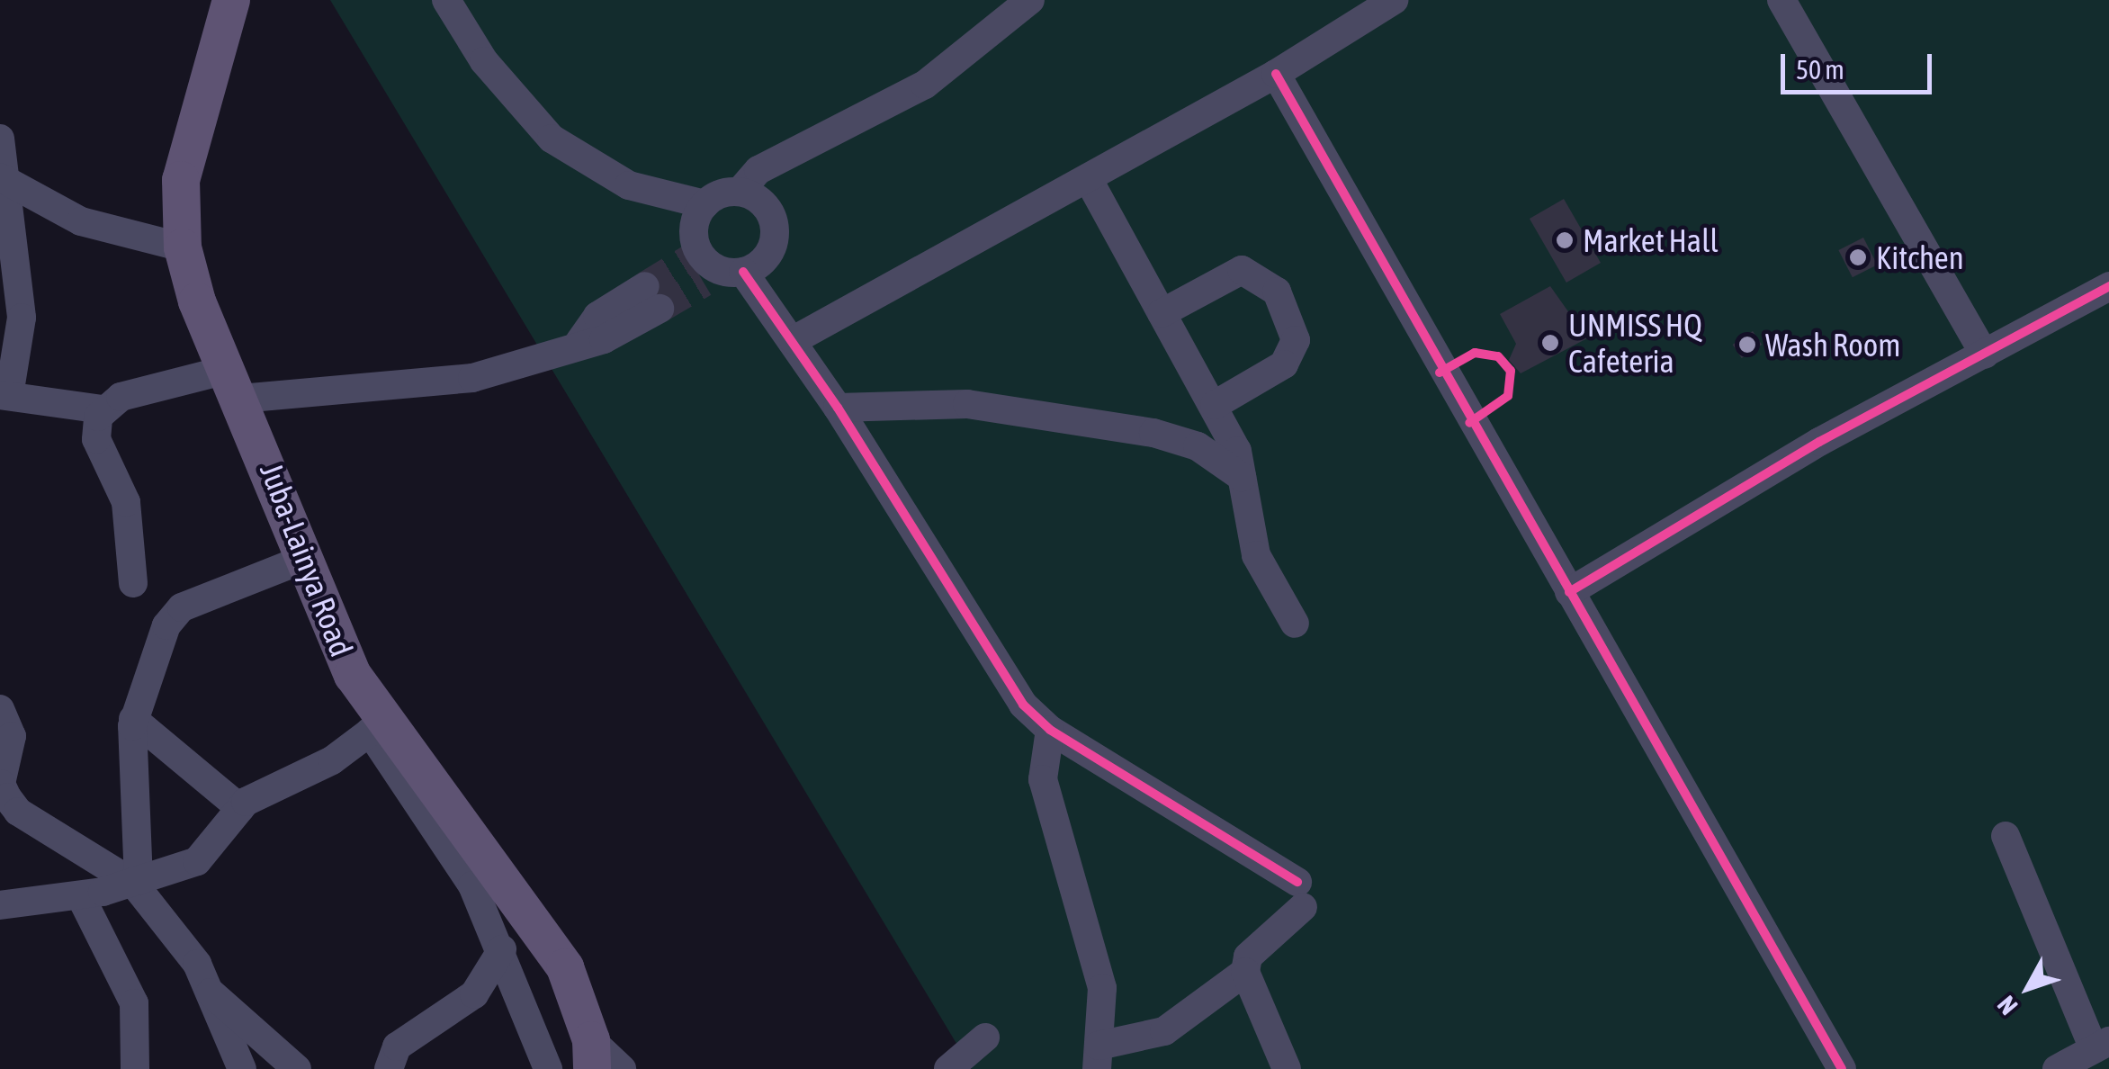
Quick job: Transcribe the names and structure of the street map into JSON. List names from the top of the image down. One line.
{"streets":{"main road":["Juba-Lainya Road"]},"places":["Market Hall","Kitchen","UNMISS HQ Cafeteria","Wash Room"],"scale_bar":"50 m","north":"bottom left"}
